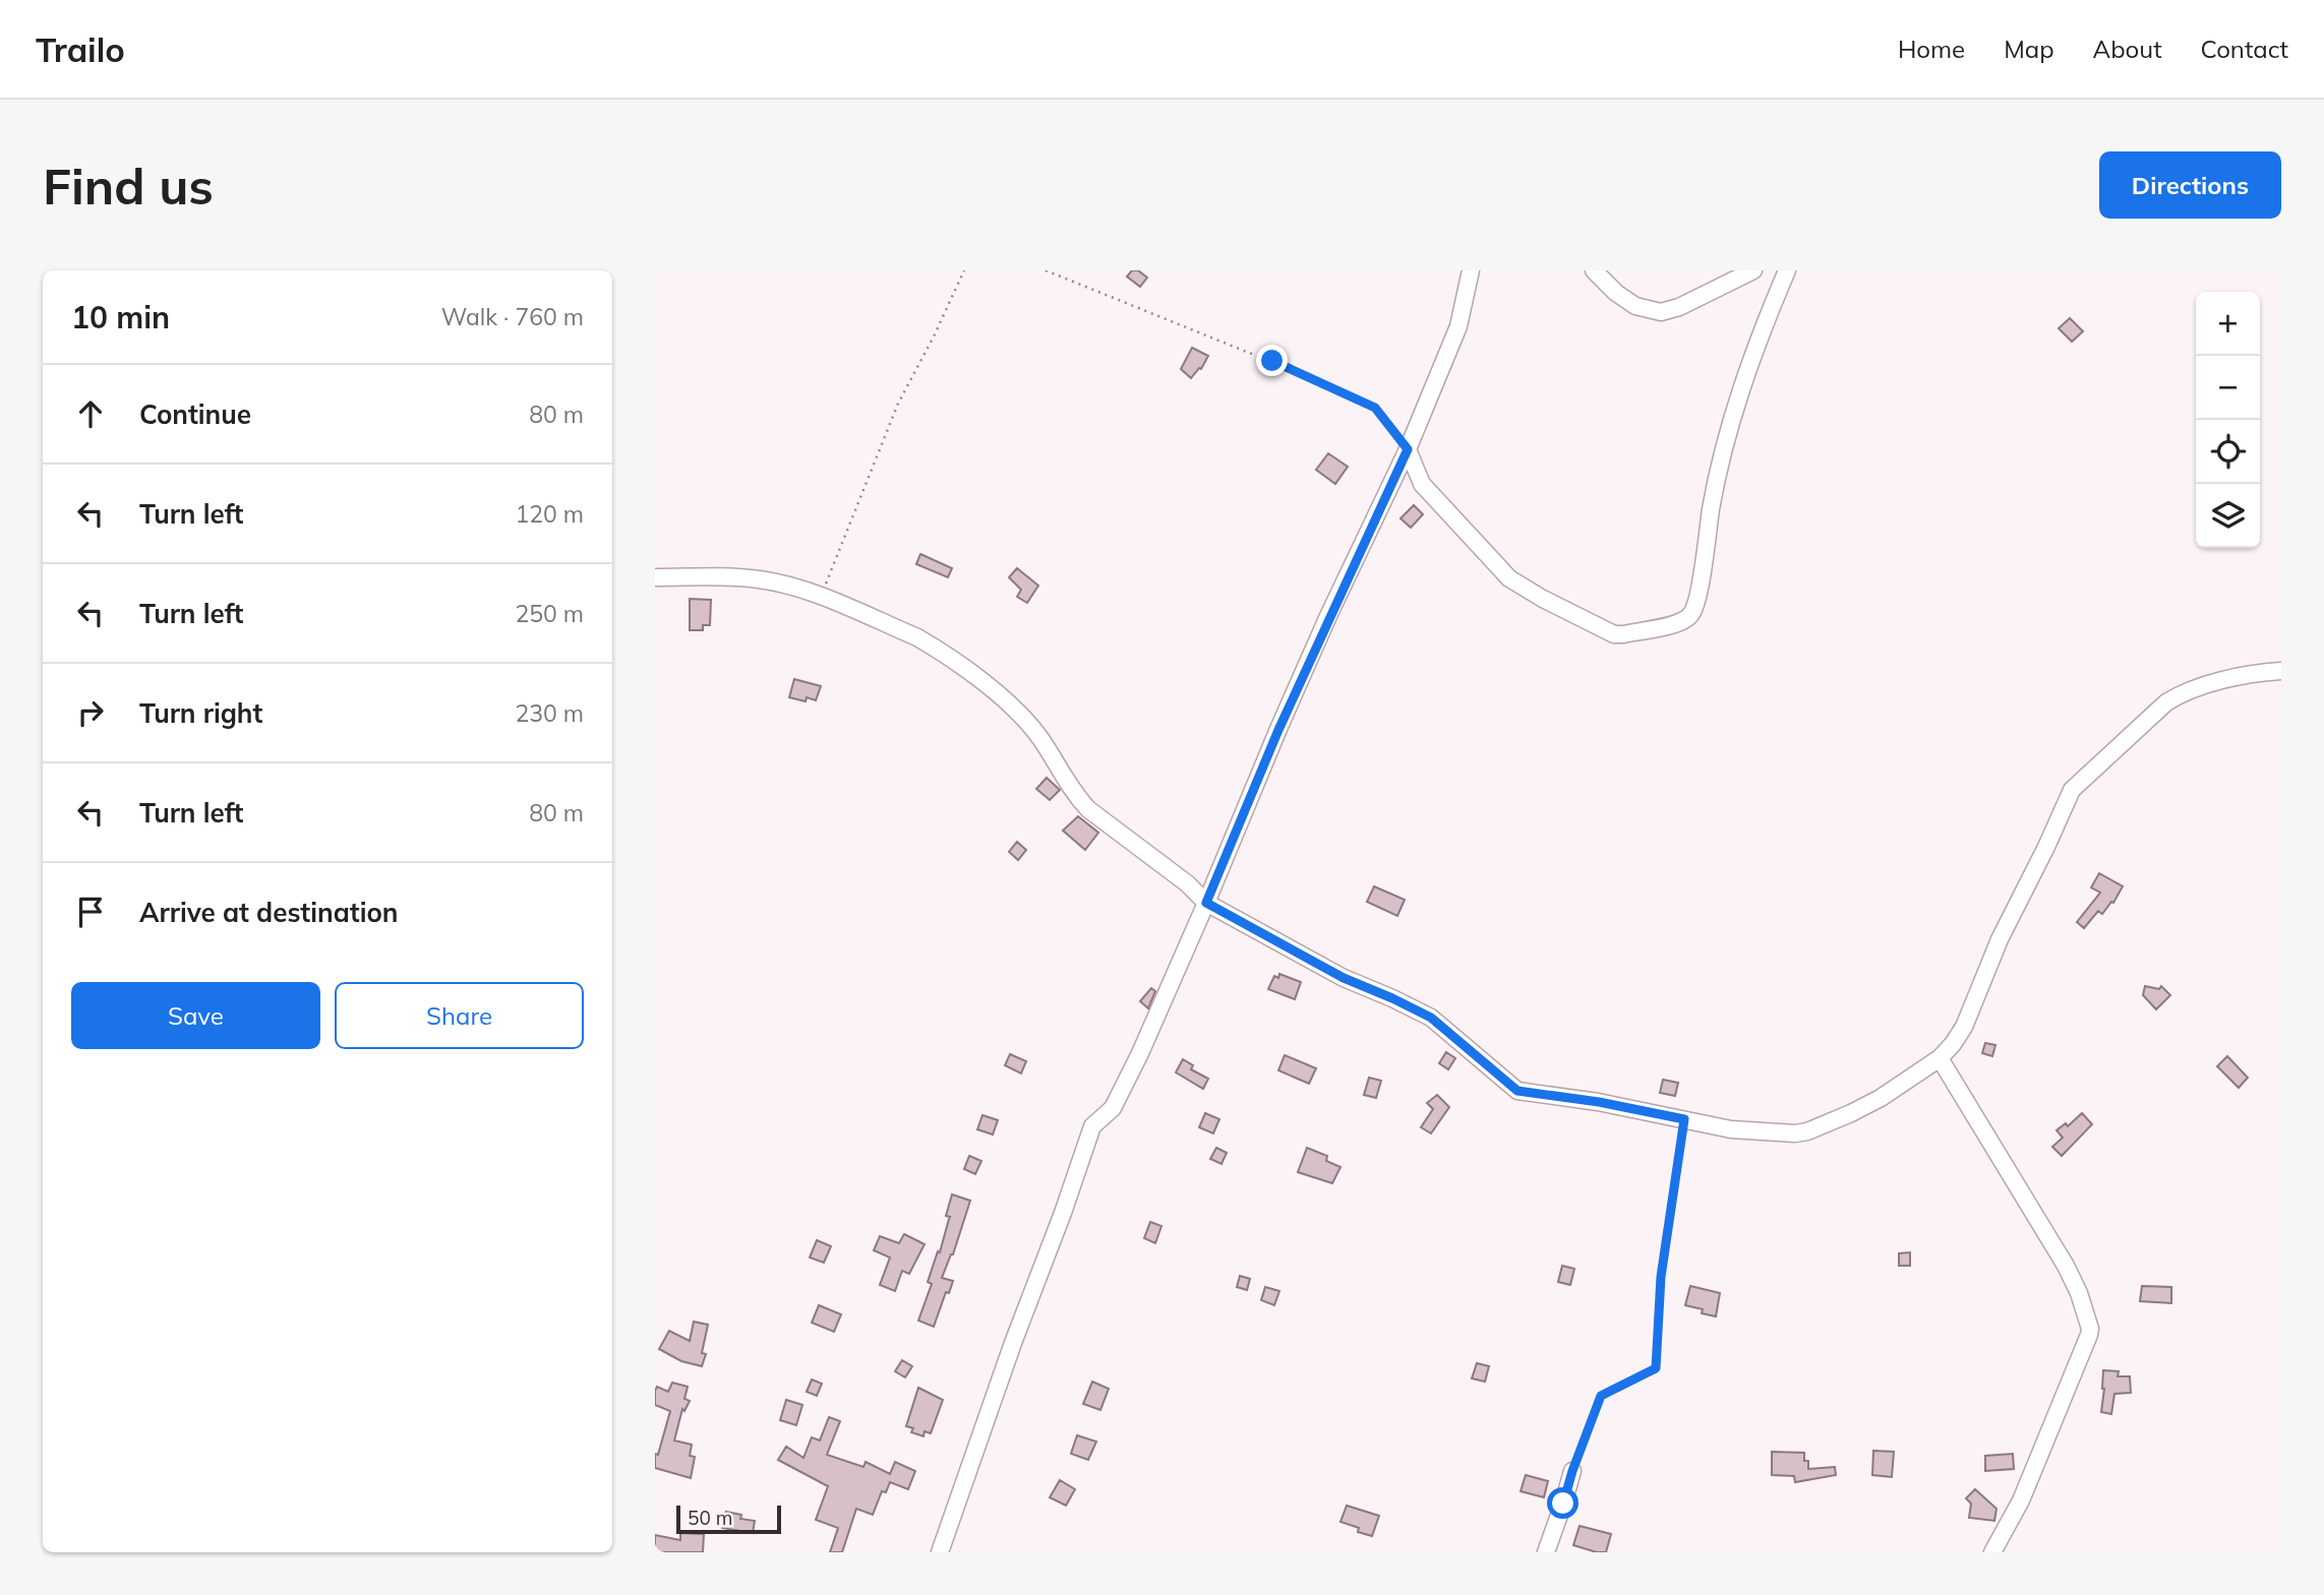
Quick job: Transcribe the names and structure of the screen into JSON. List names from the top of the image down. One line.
{"scale_bar":"50 m","page":{"header":"Trailo","nav":["Home","Map","About","Contact"],"buttons":["Directions",["Save","Share"]],"title":"Find us","heading":["10 min","Walk · 760 m"],"map_buttons":["+","−"],"list":[["Continue","80 m"],["Turn left","120 m"],["Turn left","250 m"],["Turn right","230 m"],["Turn left","80 m"],"Arrive at destination"],"scale":"50 m"}}
